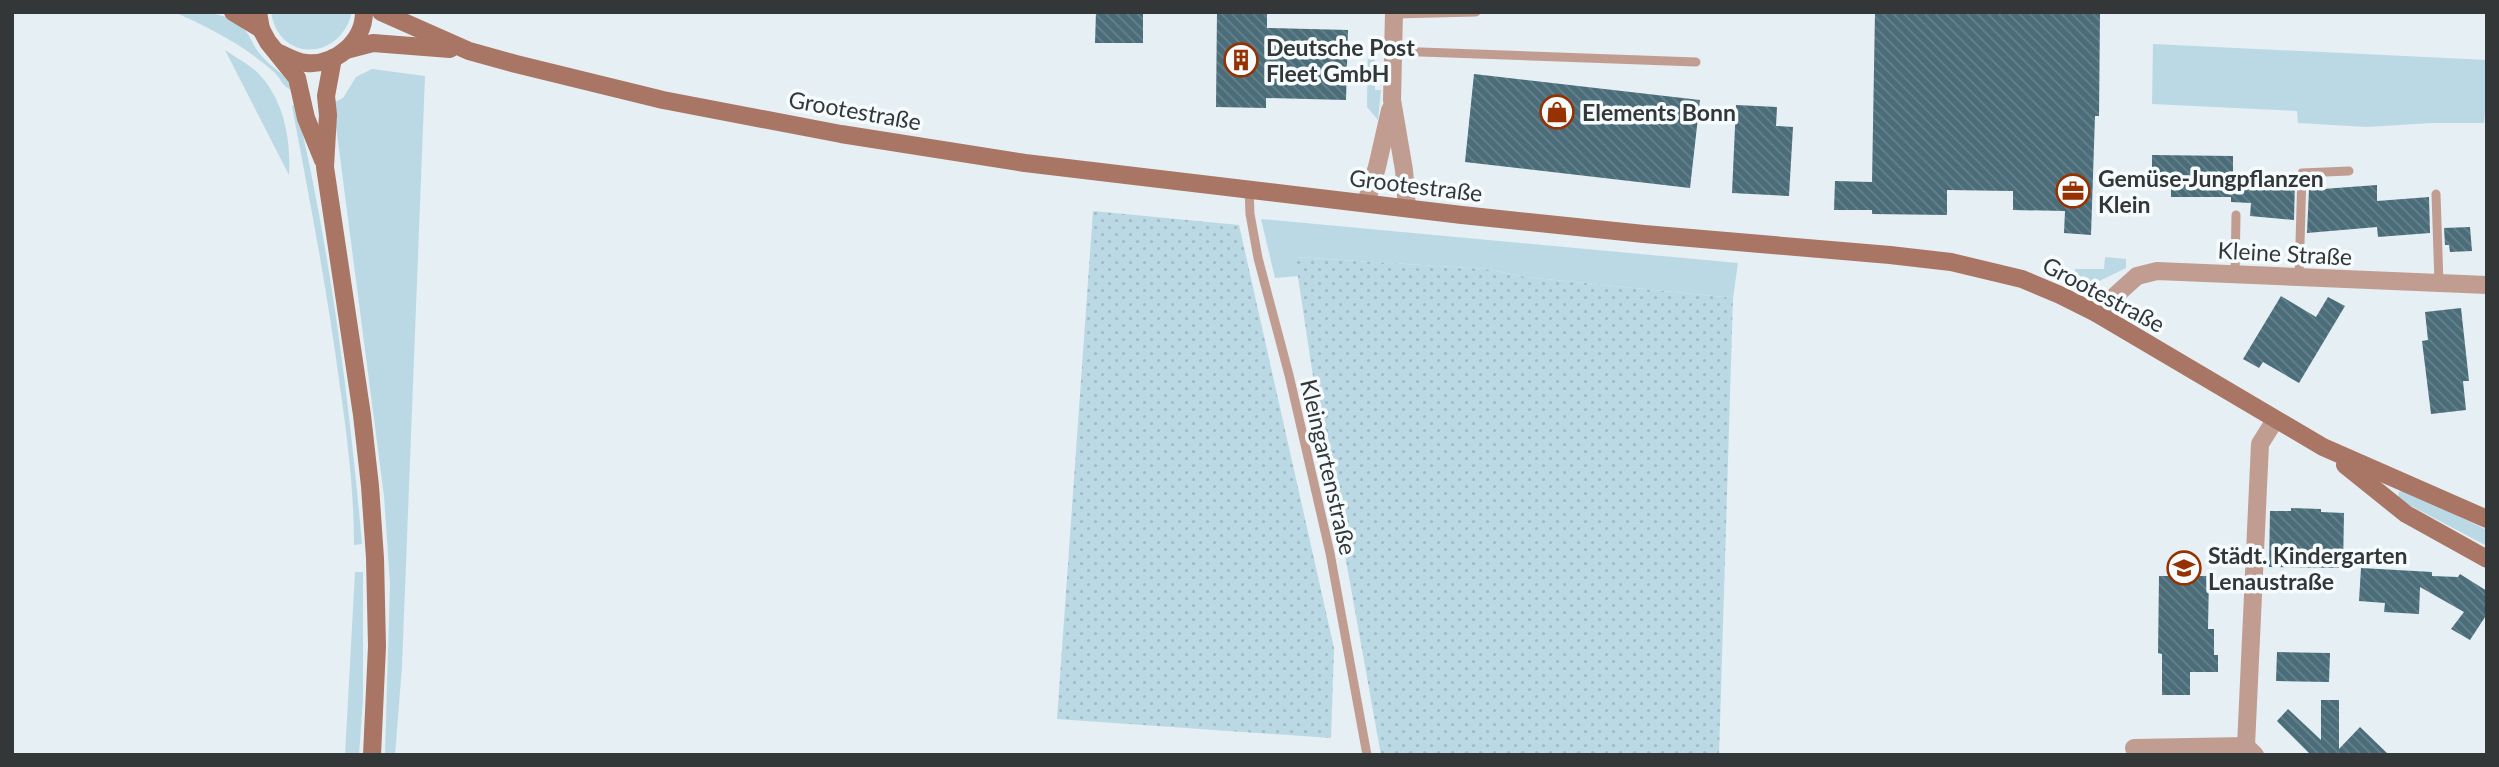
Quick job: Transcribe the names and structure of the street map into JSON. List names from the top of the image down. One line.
{"streets":{"main road":["Grootestraße"],"street":["Kleine Straße"],"lane":["Kleingartenstraße"]},"crossings":[["Grootestraße","Kleine Straße"],["Grootestraße","Kleingartenstraße"]],"places":{"building":["Deutsche Post Fleet GmbH"],"shop":["Elements Bonn"],"office":["Gemüse-Jungpflanzen Klein"],"school or university":["Städt. Kindergarten Lenaustraße"]}}
